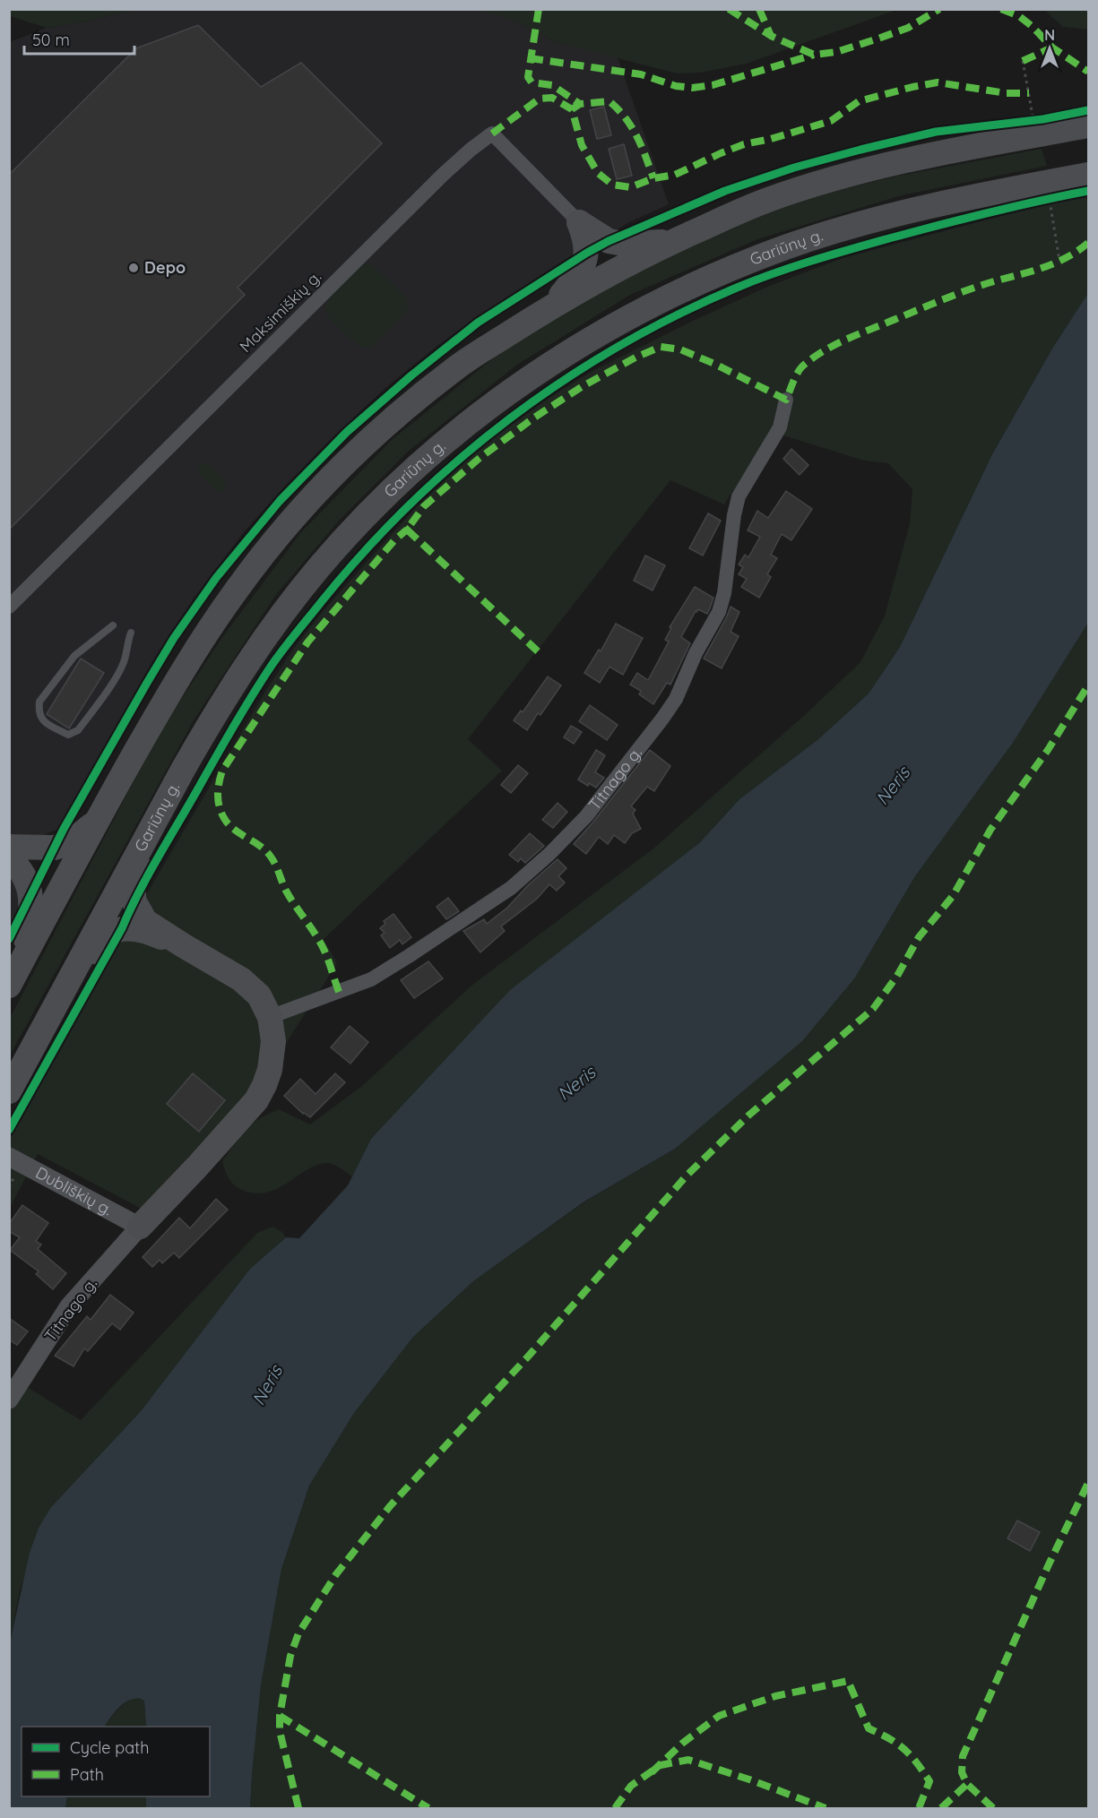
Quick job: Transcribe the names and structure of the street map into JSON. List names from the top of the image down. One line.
{"streets":{"highway":["Gariūnų g."],"street":["Maksimiškių g.","Titnago g.","Dubliškių g."]},"crossings":[["Titnago g.","Dubliškių g."]],"water":["Neris"],"places":["Depo"],"legend":["Cycle path","Path"],"scale_bar":"50 m","north":"top"}
